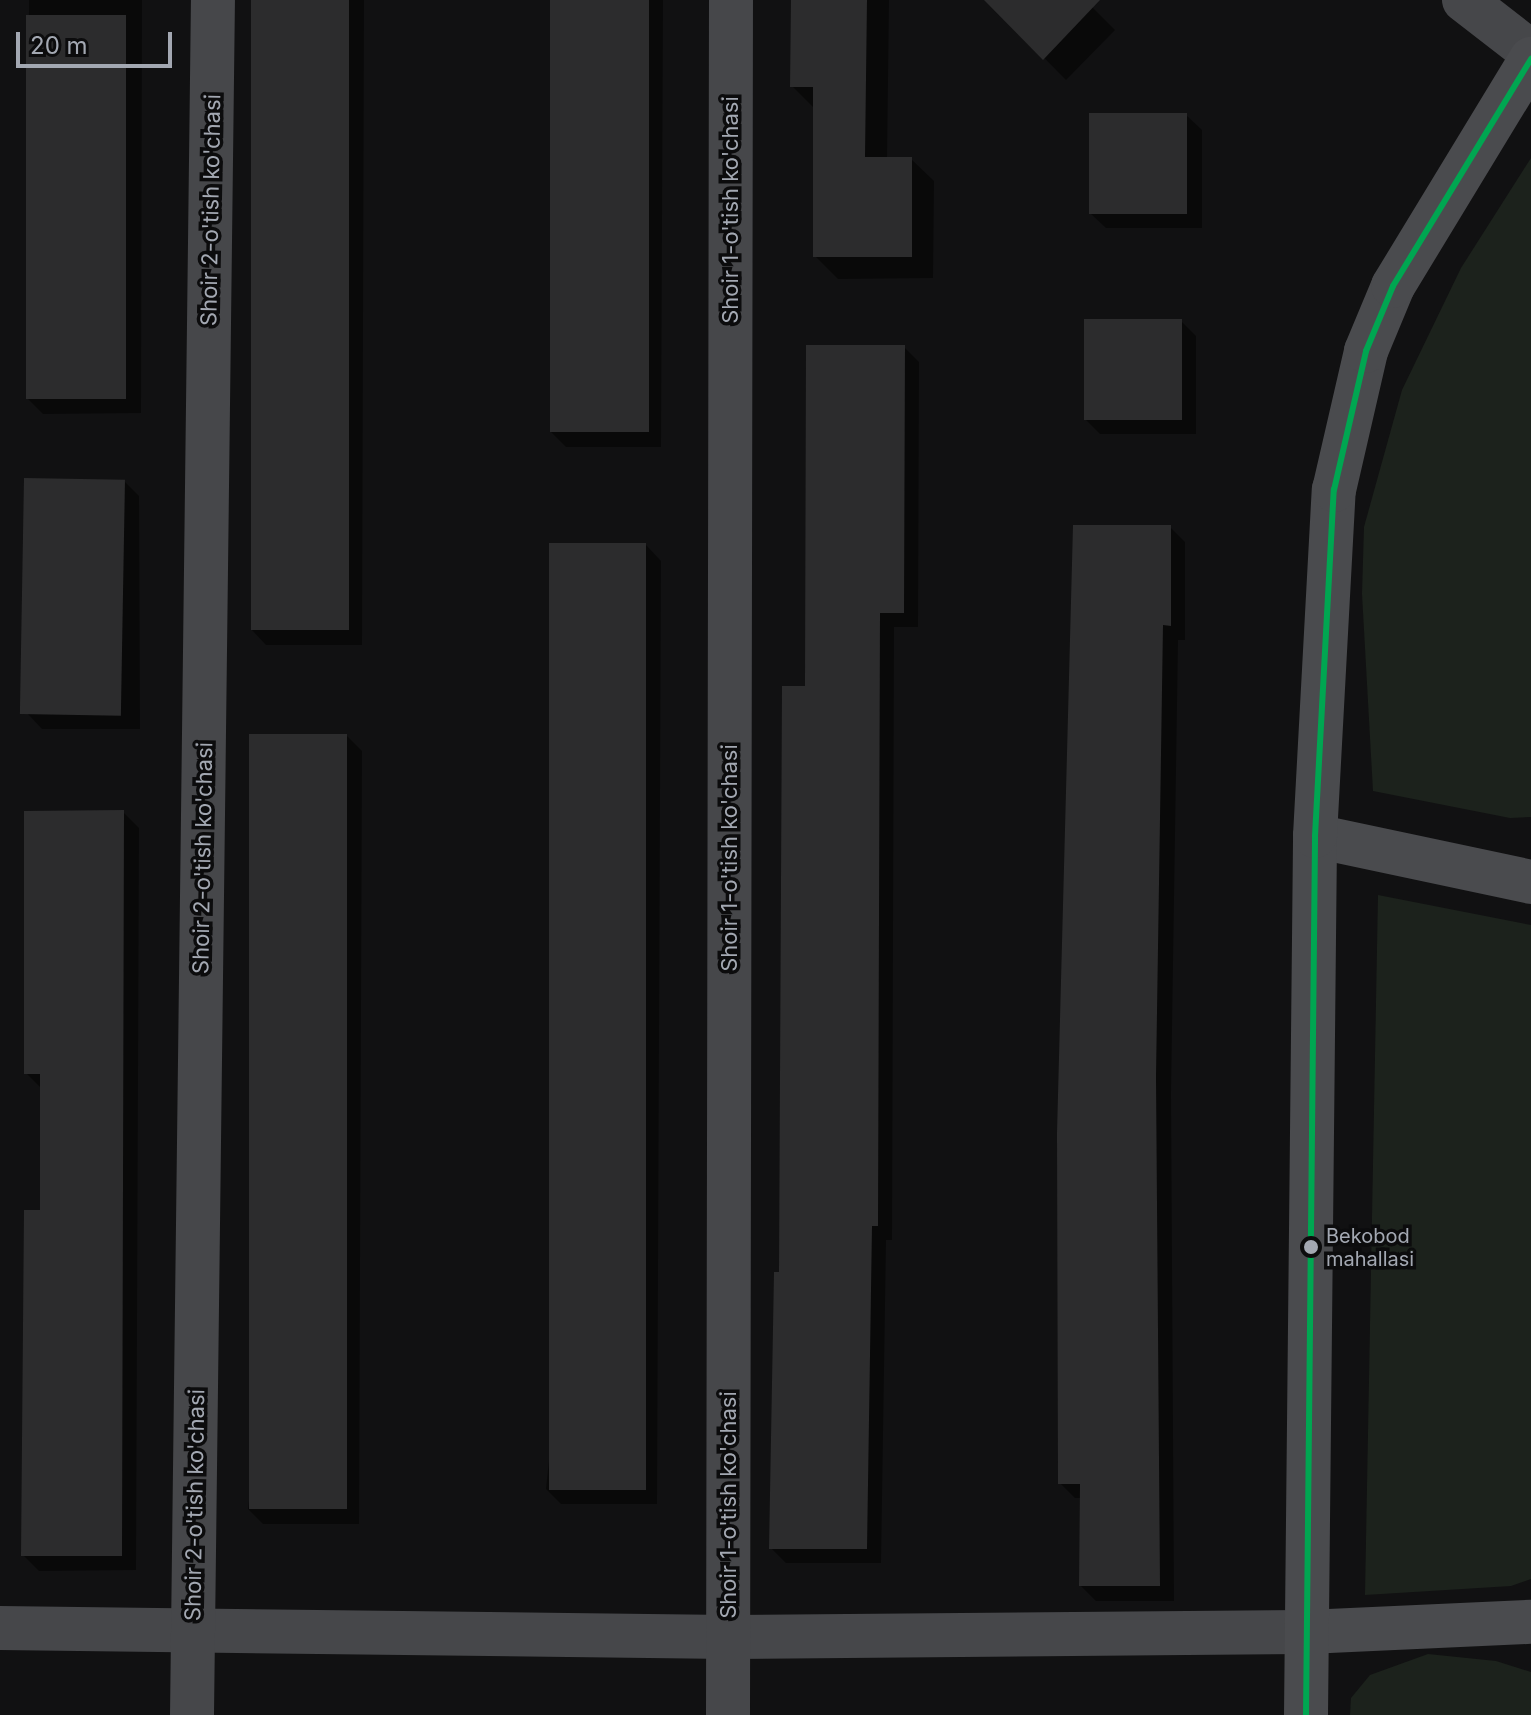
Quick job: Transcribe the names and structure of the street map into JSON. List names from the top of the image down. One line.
{"streets":{"street":["Shoir 2-o'tish ko'chasi","Shoir 1-o'tish ko'chasi"]},"places":["Bekobod mahallasi"],"scale_bar":"20 m"}
